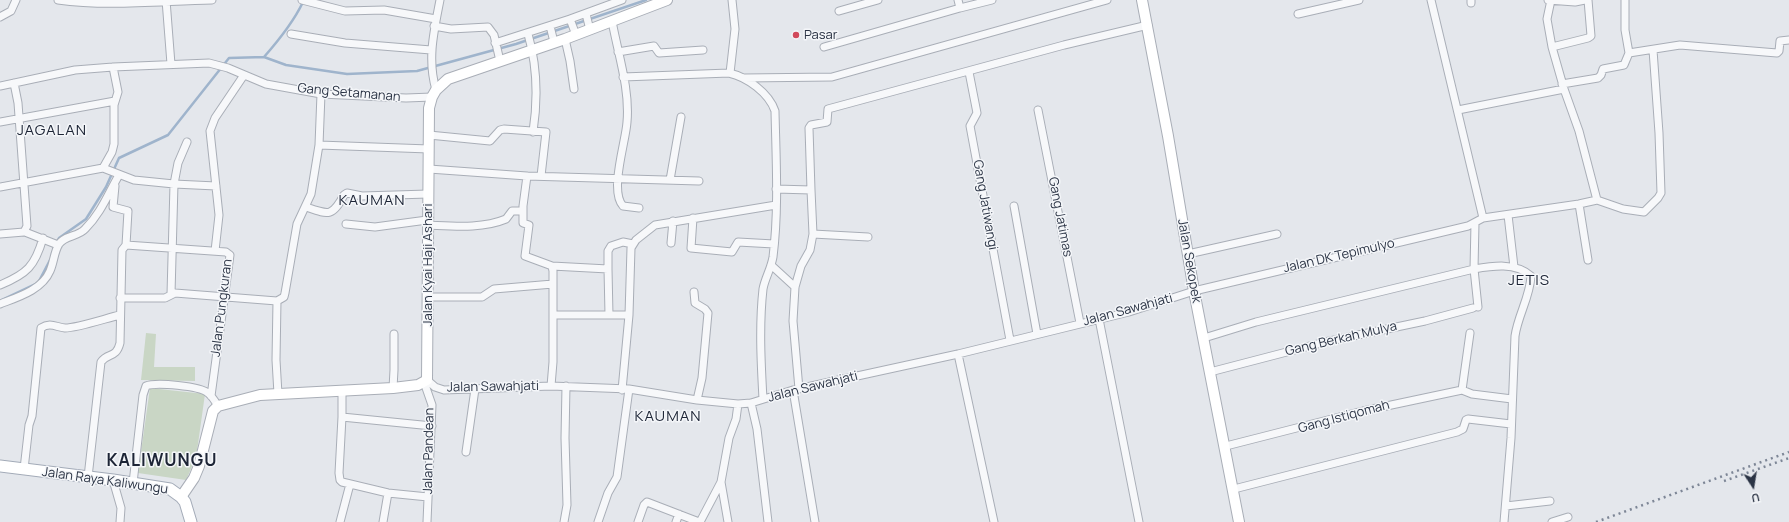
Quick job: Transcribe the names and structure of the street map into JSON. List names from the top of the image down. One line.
{"streets":{"main road":["Jalan Sekopek","Jalan Kyai Haji Ashari","Jalan Raya Kaliwungu"],"street":["Gang Setamanan","Gang Jatiwangi","Gang Jatimas","Jalan DK Tepimulyo","Jalan Pungkuran","Jalan Sawahjati","Gang Berkah Mulya","Gang Istiqomah","Jalan Pandean"]},"crossings":[["Gang Setamanan","Jalan Kyai Haji Ashari"],["Gang Setamanan","Jalan Pungkuran"],["Gang Jatiwangi","Jalan Sawahjati"],["Gang Jatimas","Jalan Sawahjati"],["Jalan DK Tepimulyo","Jalan Sekopek"],["Jalan DK Tepimulyo","Jalan Sawahjati"],["Jalan Sekopek","Jalan Sawahjati"],["Jalan Sekopek","Gang Berkah Mulya"],["Jalan Sekopek","Gang Istiqomah"],["Jalan Kyai Haji Ashari","Jalan Sawahjati"],["Jalan Kyai Haji Ashari","Jalan Pandean"],["Jalan Sawahjati","Jalan Pandean"]],"districts":["JAGALAN","KAUMAN","JETIS","KAUMAN","KALIWUNGU"],"places":["Pasar"],"north":"bottom"}
